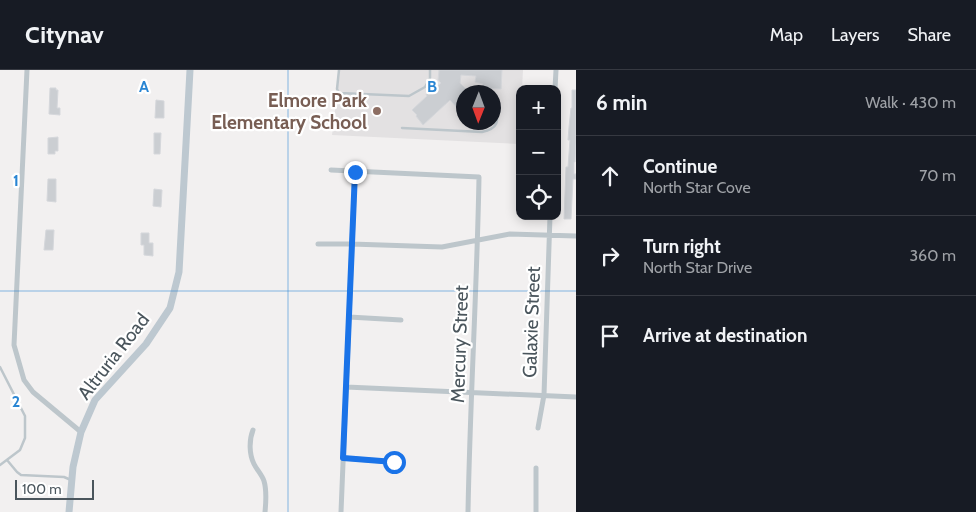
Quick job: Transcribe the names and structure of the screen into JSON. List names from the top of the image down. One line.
{"streets":{"street":["Galaxie Street","Mercury Street","Altruria Road"]},"places":["Elmore Park Elementary School"],"scale_bar":"100 m","north":"bottom","page":{"header":"Citynav","nav":["Map","Layers","Share"],"heading":["6 min","Walk · 430 m"],"map_buttons":["+","−"],"list":[["Continue","North Star Cove","70 m"],["Turn right","North Star Drive","360 m"],"Arrive at destination"],"scale":"100 m"},"grid":{"columns":["A","B"],"rows":["1","2"]}}
